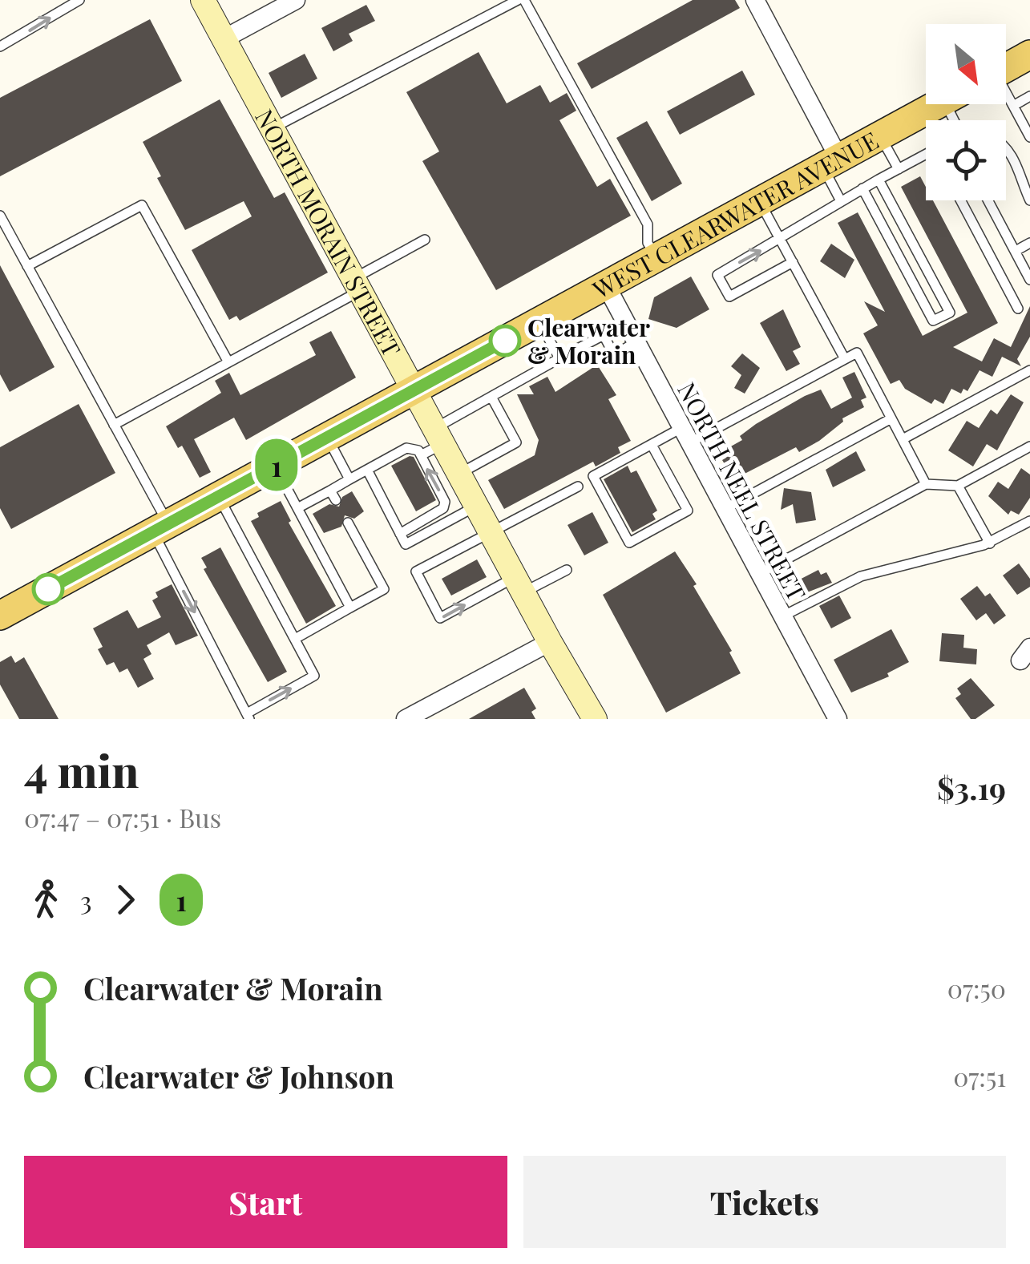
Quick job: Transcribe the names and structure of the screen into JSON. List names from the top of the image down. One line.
{"streets":{"main road":["WEST CLEARWATER AVENUE","NORTH MORAIN STREET"],"street":["NORTH NEEL STREET"]},"crossings":[["WEST CLEARWATER AVENUE","NORTH MORAIN STREET"],["WEST CLEARWATER AVENUE","NORTH NEEL STREET"]],"places":["Clearwater & Morain"],"lines":["bus line 1"],"north":"bottom right","page":{"on_map":"1","heading":["4 min","07:47 – 07:51 · Bus","$3.19"],"legs":["3","1"],"list":[{"name":"Clearwater & Morain","value":"07:50"},{"name":"Clearwater & Johnson","value":"07:51"}],"buttons":["Start","Tickets"]}}
